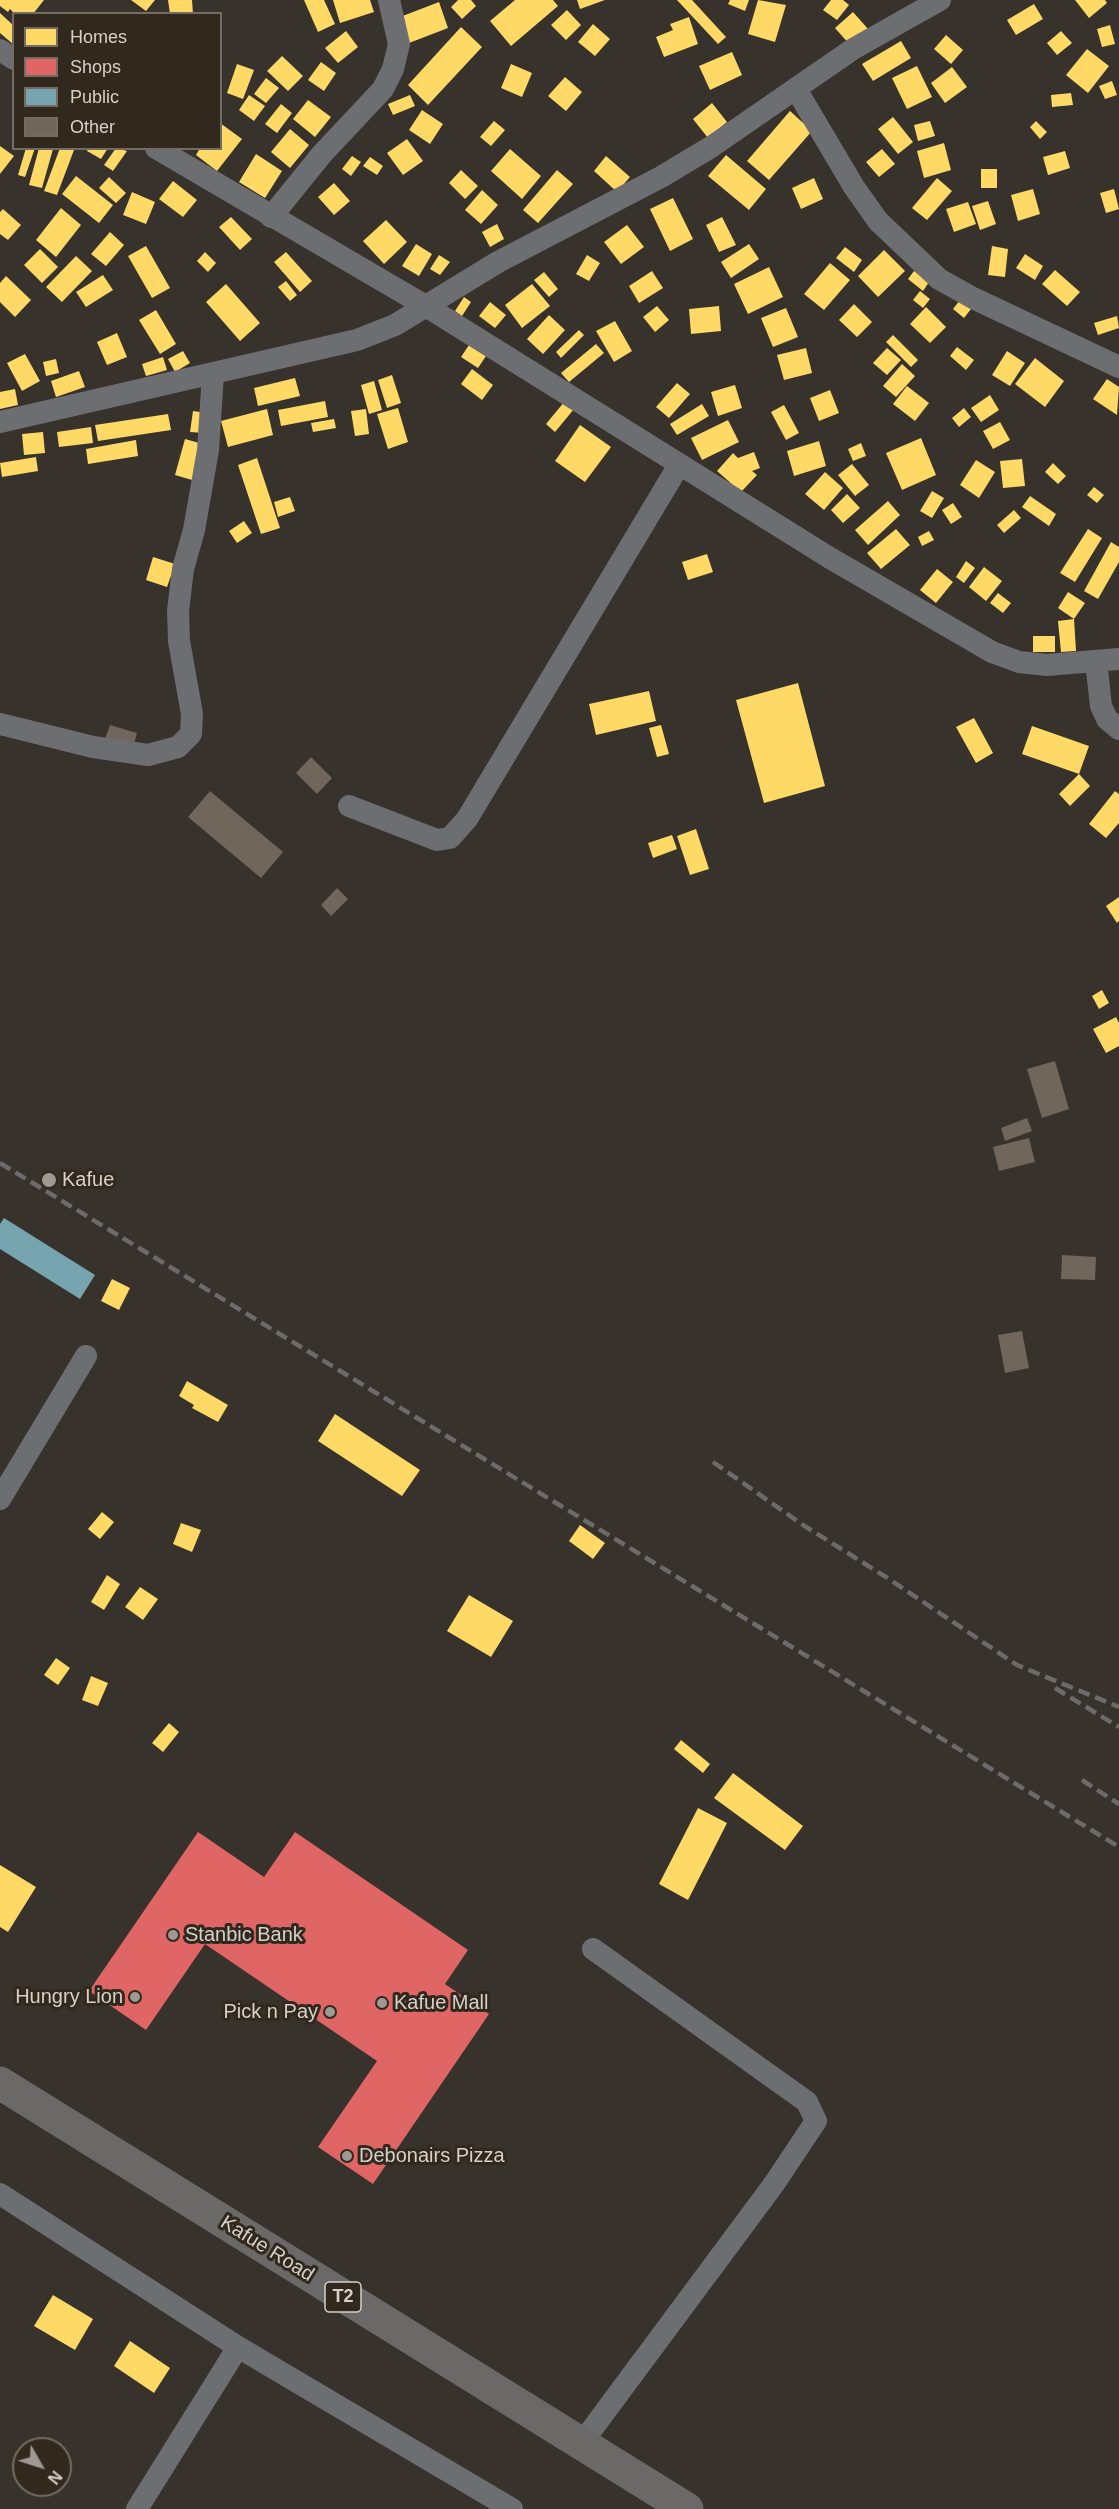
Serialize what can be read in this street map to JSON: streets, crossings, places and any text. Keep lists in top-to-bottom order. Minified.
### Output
{"streets":{"highway":["Kafue Road","T2"]},"places":["Kafue","Stanbic Bank","Hungry Lion","Kafue Mall","Pick n Pay","Debonairs Pizza"],"legend":["Homes","Shops","Public","Other"],"north":"bottom right"}
